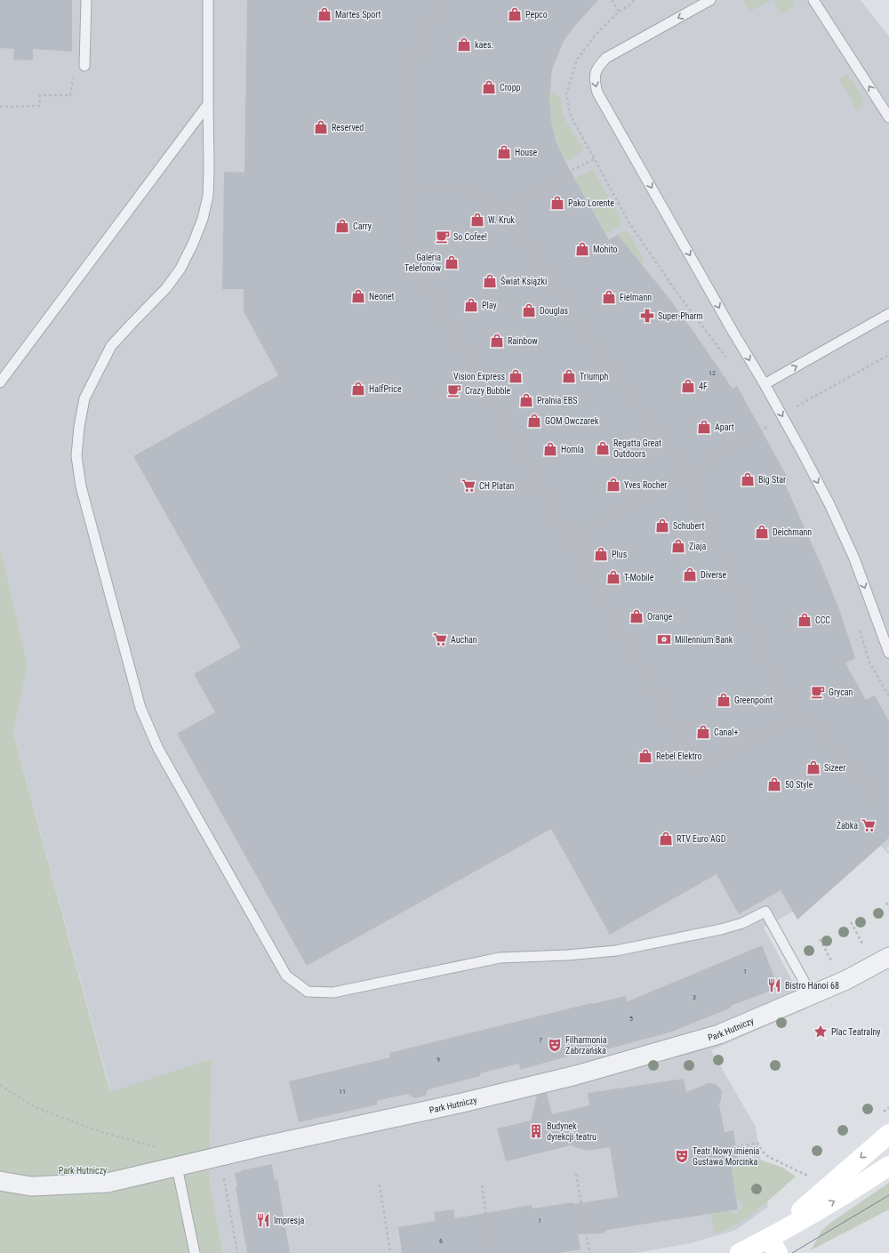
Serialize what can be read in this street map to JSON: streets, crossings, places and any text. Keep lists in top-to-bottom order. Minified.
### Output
{"streets":{"street":["Park Hutniczy"]},"parks":["Park Hutniczy"],"places":{"shop":["Martes Sport","Pepco","kaes.","Cropp","Reserved","House","Pako Lorente","W. Kruk","Carry","Mohito","Galeria Telefonów","Świat Książki","Neonet","Fielmann","Play","Douglas","Rainbow","Vision Express","Triumph","4F","HalfPrice","Pralnia EBS","GOM Owczarek","Apart","Regatta Great Outdoors","Homla","Big Star","Yves Rocher","Schubert","Deichmann","Ziaja","Plus","Diverse","T-Mobile","Orange","CCC","Greenpoint","Canal+","Rebel Elektro","Sizeer","50 Style","RTV Euro AGD"],"cafe":["So Cofee!","Crazy Bubble","Grycan"],"pharmacy":["Super-Pharm"],"supermarket":["CH Platan","Auchan","Żabka"],"bank":["Millennium Bank"],"restaurant":["Bistro Hanoi 68","Impresja"],"place":["Plac Teatralny"],"theatre":["Filharmonia Zabrzańska","Teatr Nowy imienia Gustawa Morcinka"],"building":["Budynek dyrekcji teatru"]},"house_numbers":["12","1","3","5","7","9","11","1","6"]}
